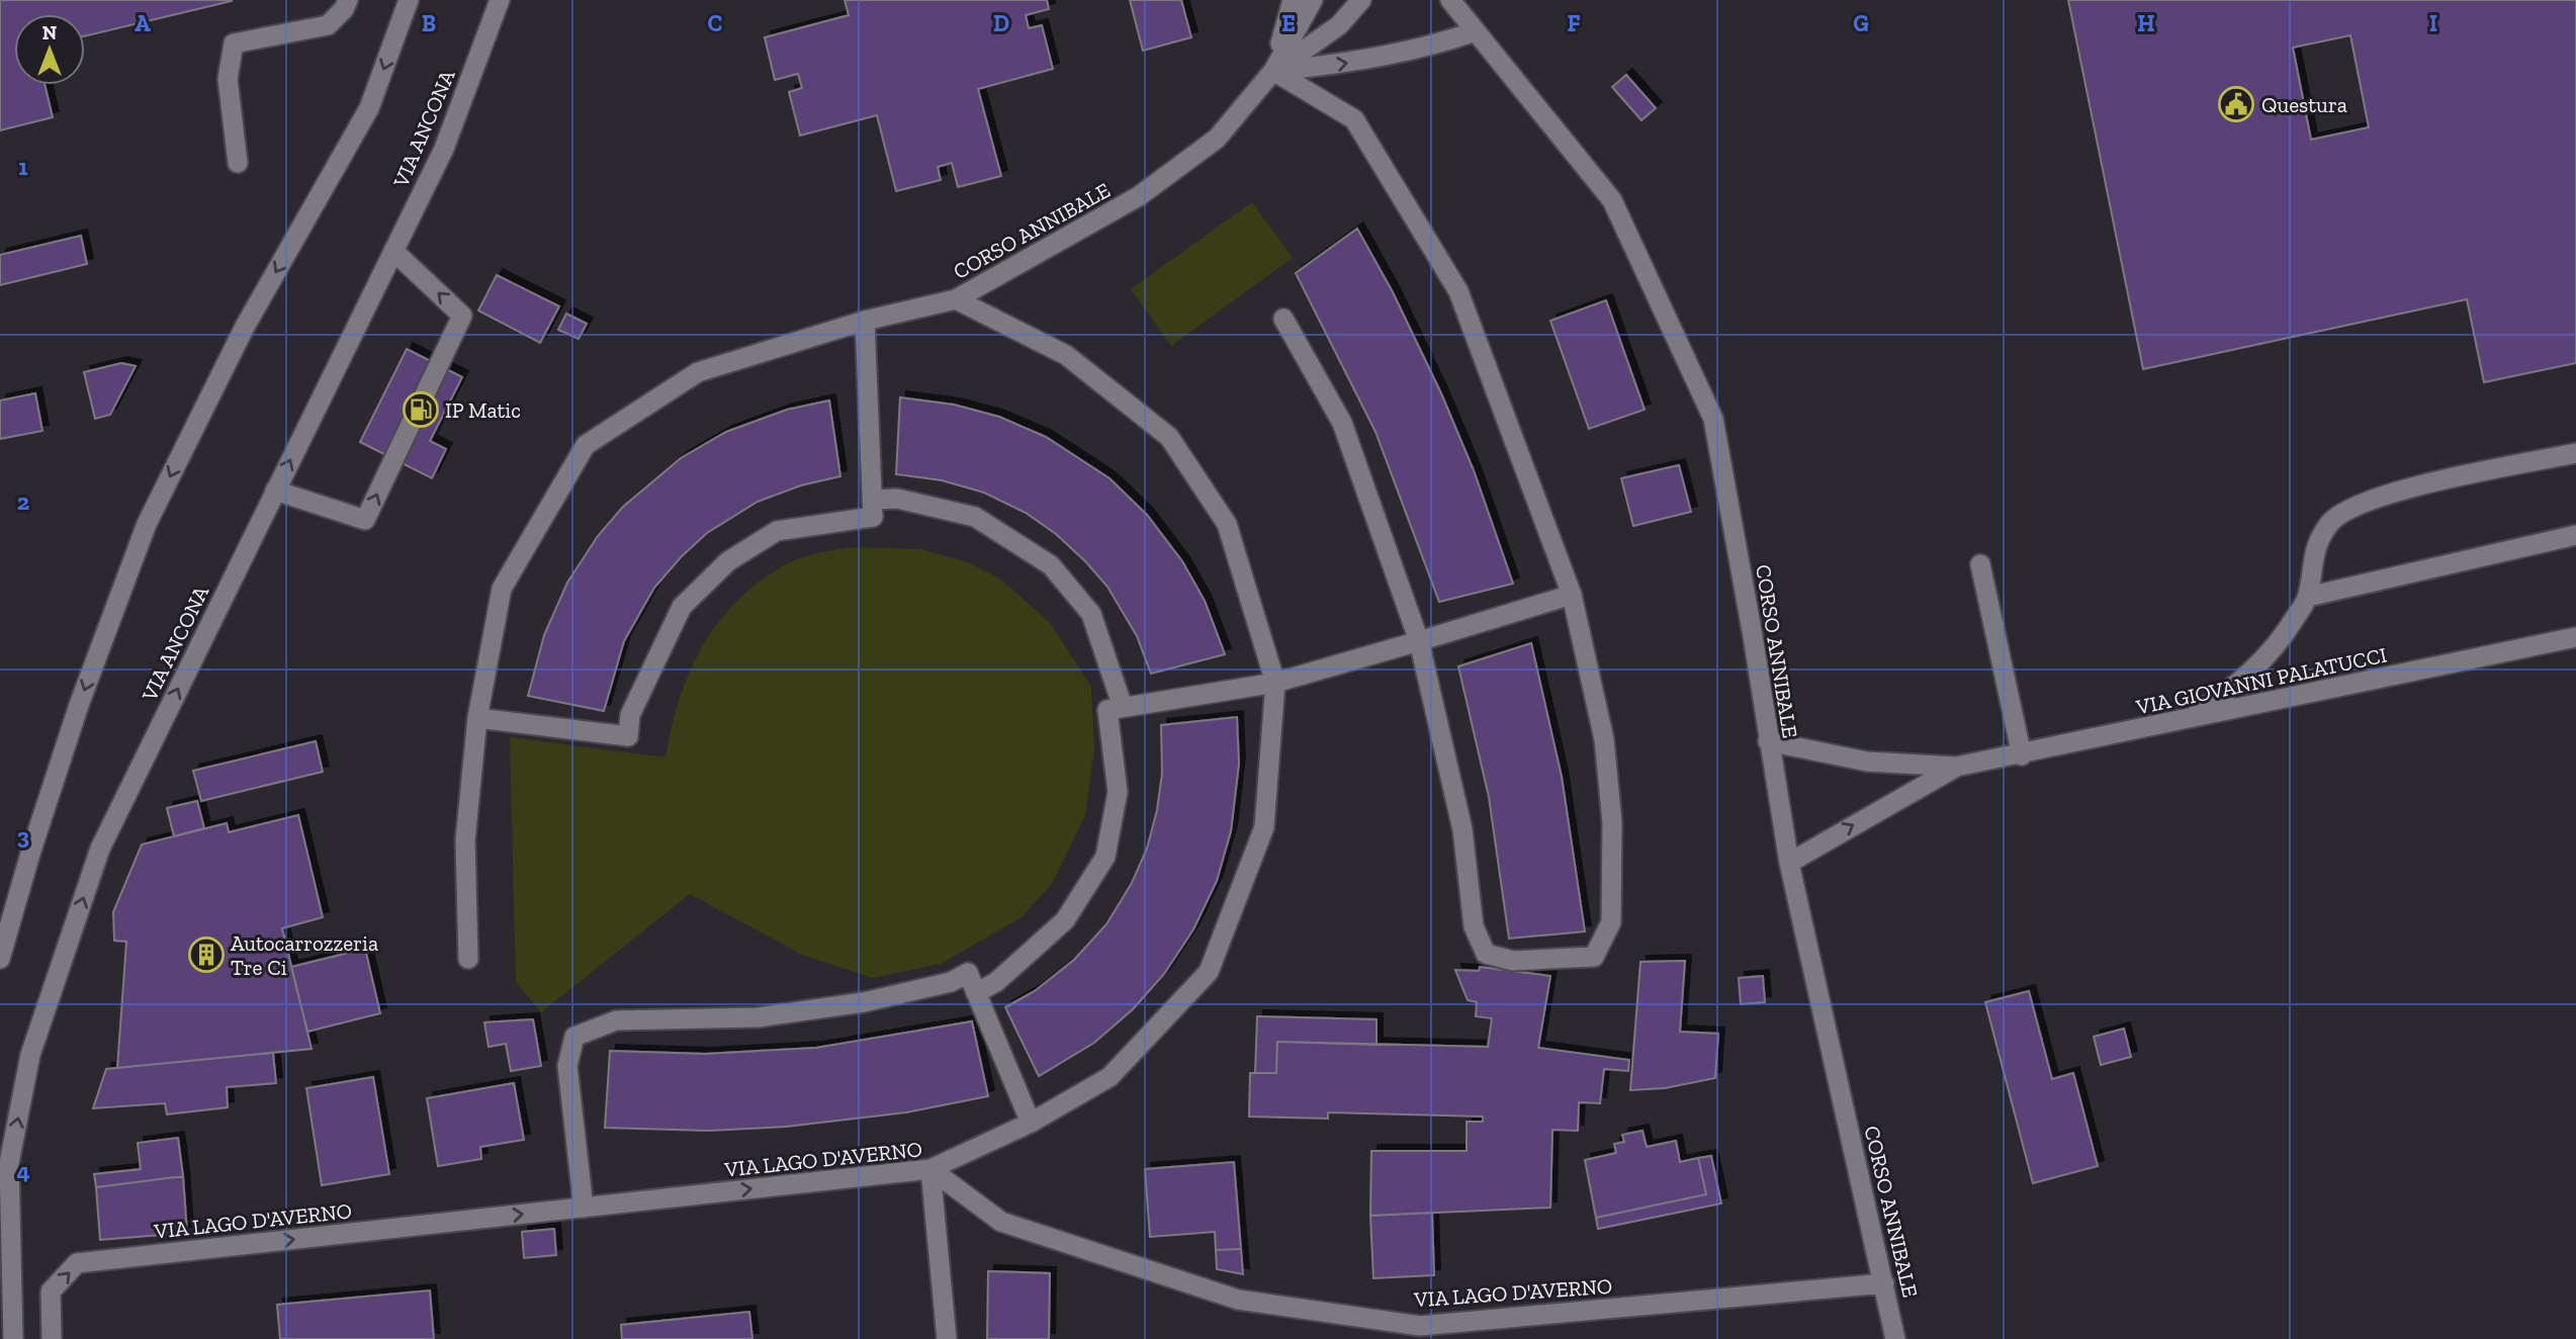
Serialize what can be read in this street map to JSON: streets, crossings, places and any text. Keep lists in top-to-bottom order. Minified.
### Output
{"streets":{"street":["VIA ANCONA","CORSO ANNIBALE","VIA GIOVANNI PALATUCCI","VIA LAGO D'AVERNO"]},"crossings":[["CORSO ANNIBALE","VIA GIOVANNI PALATUCCI"],["CORSO ANNIBALE","VIA LAGO D'AVERNO"]],"one_way":["VIA LAGO D'AVERNO"],"places":{"public building":["Questura"],"fuel station":["IP Matic"],"building":["Autocarrozzeria Tre Ci"]},"north":"top","grid":{"columns":["A","B","C","D","E","F","G","H","I"],"rows":["1","2","3","4"]}}
